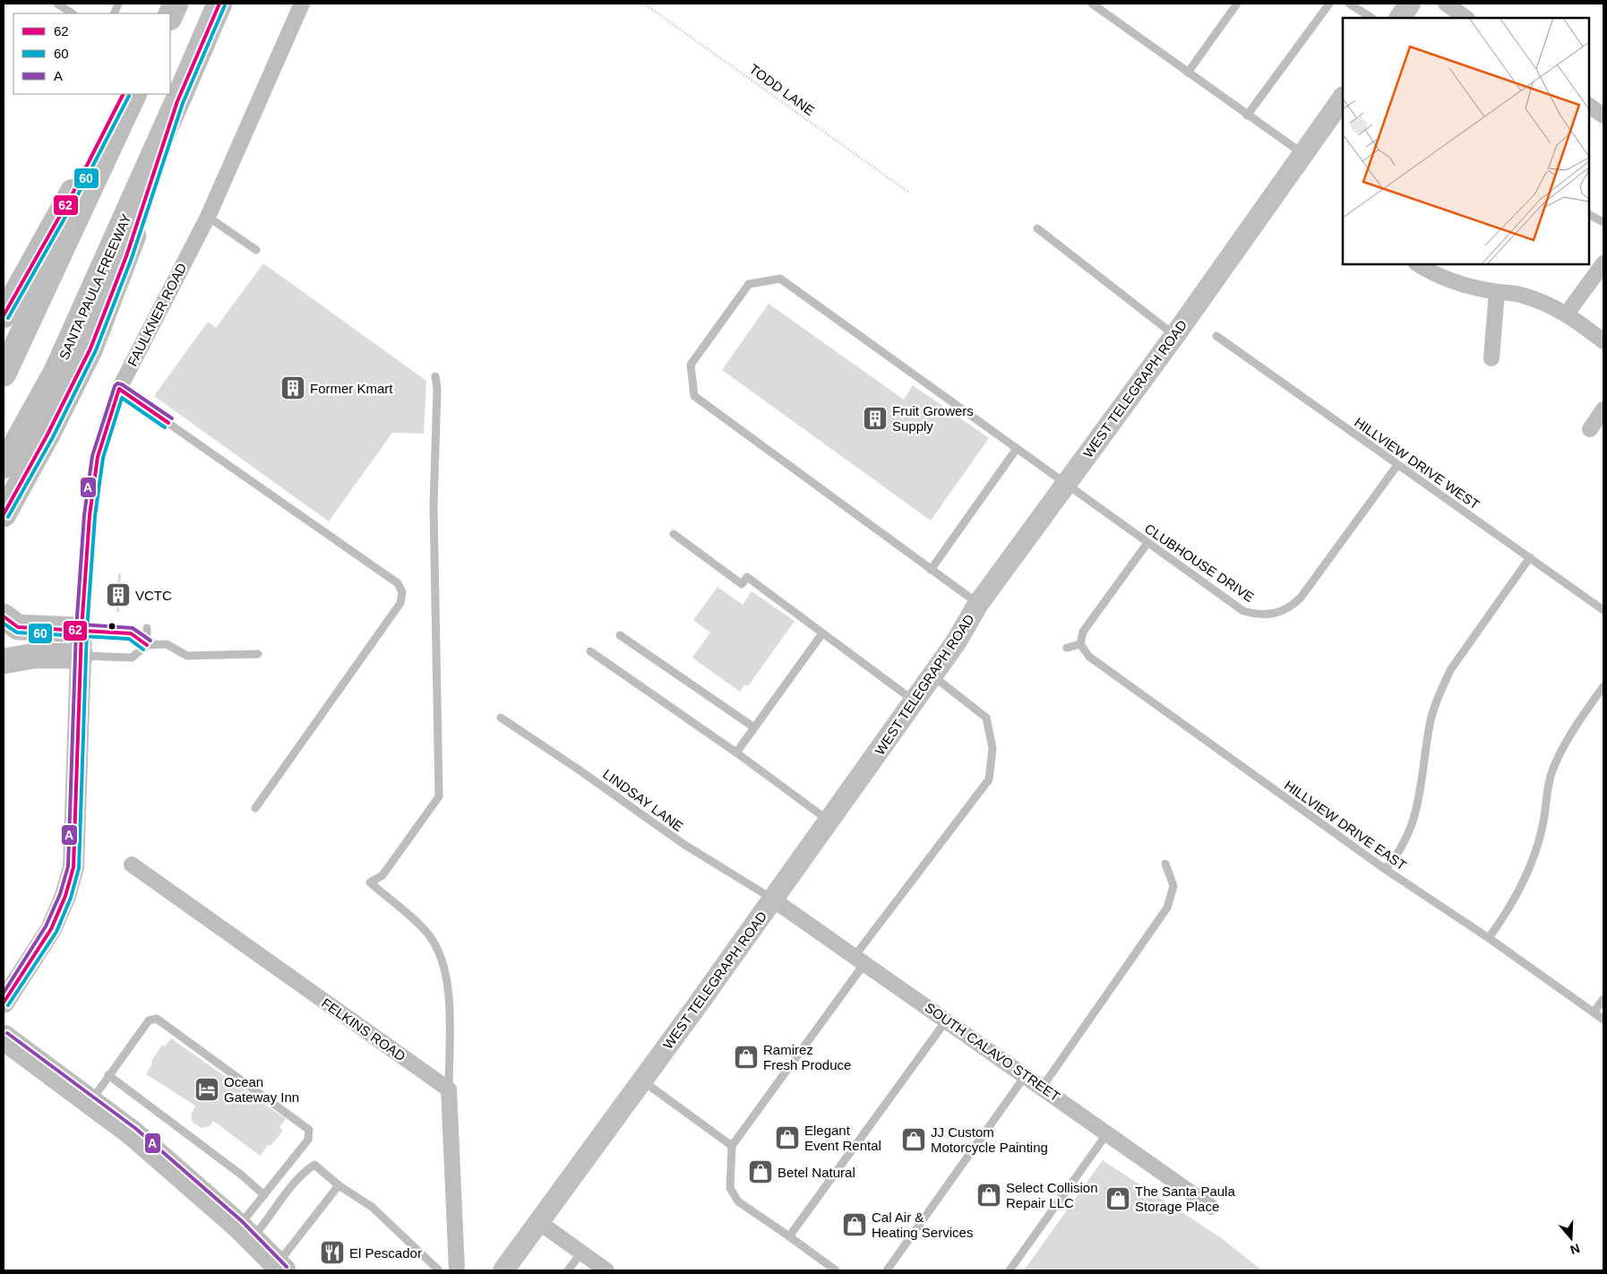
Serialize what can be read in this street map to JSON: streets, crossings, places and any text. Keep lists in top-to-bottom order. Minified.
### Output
{"streets":{"main road":["SANTA PAULA FREEWAY","FAULKNER ROAD","WEST TELEGRAPH ROAD"],"street":["FELKINS ROAD","SOUTH CALAVO STREET"],"lane":["HILLVIEW DRIVE WEST","CLUBHOUSE DRIVE","LINDSAY LANE","HILLVIEW DRIVE EAST"],"path":["TODD LANE"]},"crossings":[["WEST TELEGRAPH ROAD","CLUBHOUSE DRIVE"],["WEST TELEGRAPH ROAD","LINDSAY LANE"],["WEST TELEGRAPH ROAD","SOUTH CALAVO STREET"],["HILLVIEW DRIVE WEST","CLUBHOUSE DRIVE"],["LINDSAY LANE","SOUTH CALAVO STREET"]],"places":{"building":["Former Kmart","Fruit Growers Supply","VCTC"],"shop":["Ramirez Fresh Produce","Elegant Event Rental","JJ Custom Motorcycle Painting","Betel Natural","Select Collision Repair LLC","The Santa Paula Storage Place","Cal Air & Heating Services"],"hotel":["Ocean Gateway Inn"],"restaurant":["El Pescador"]},"lines":["transit line 62","transit line 60","transit line A"],"legend":["62","60","A"],"north":"bottom"}
